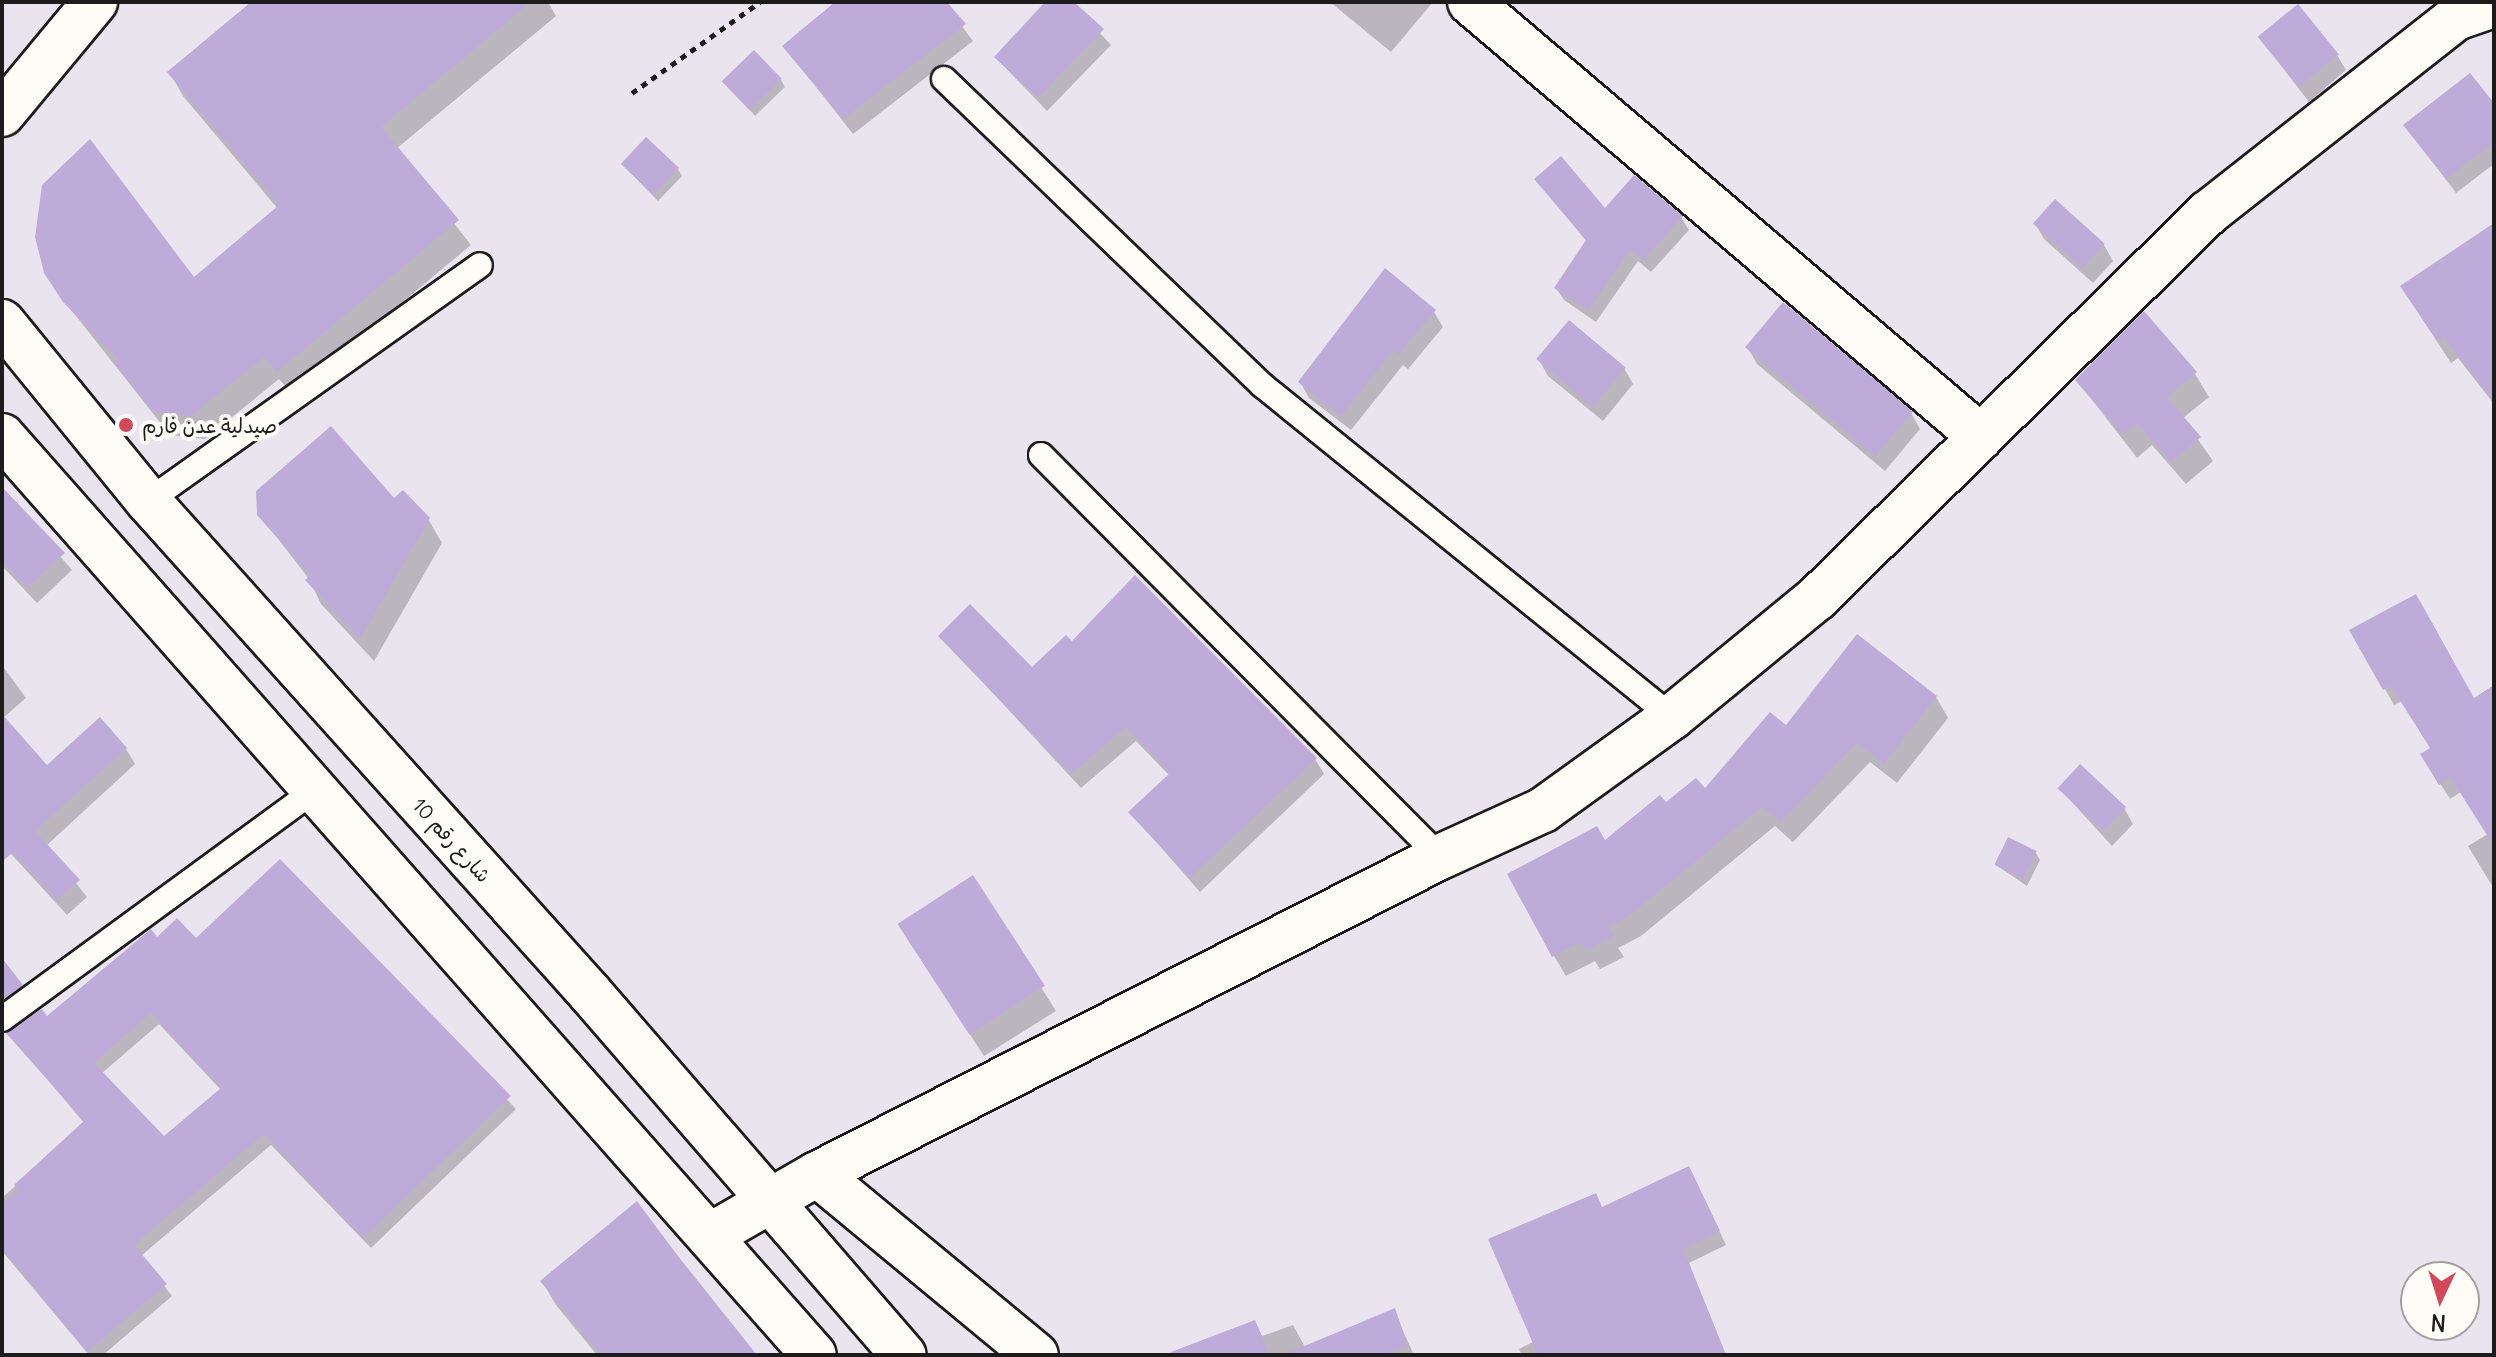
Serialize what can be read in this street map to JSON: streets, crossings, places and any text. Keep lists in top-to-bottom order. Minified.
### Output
{"streets":{"main road":["شارع رقم 10"]},"places":["صيدلية عدن فارم"],"north":"bottom"}
